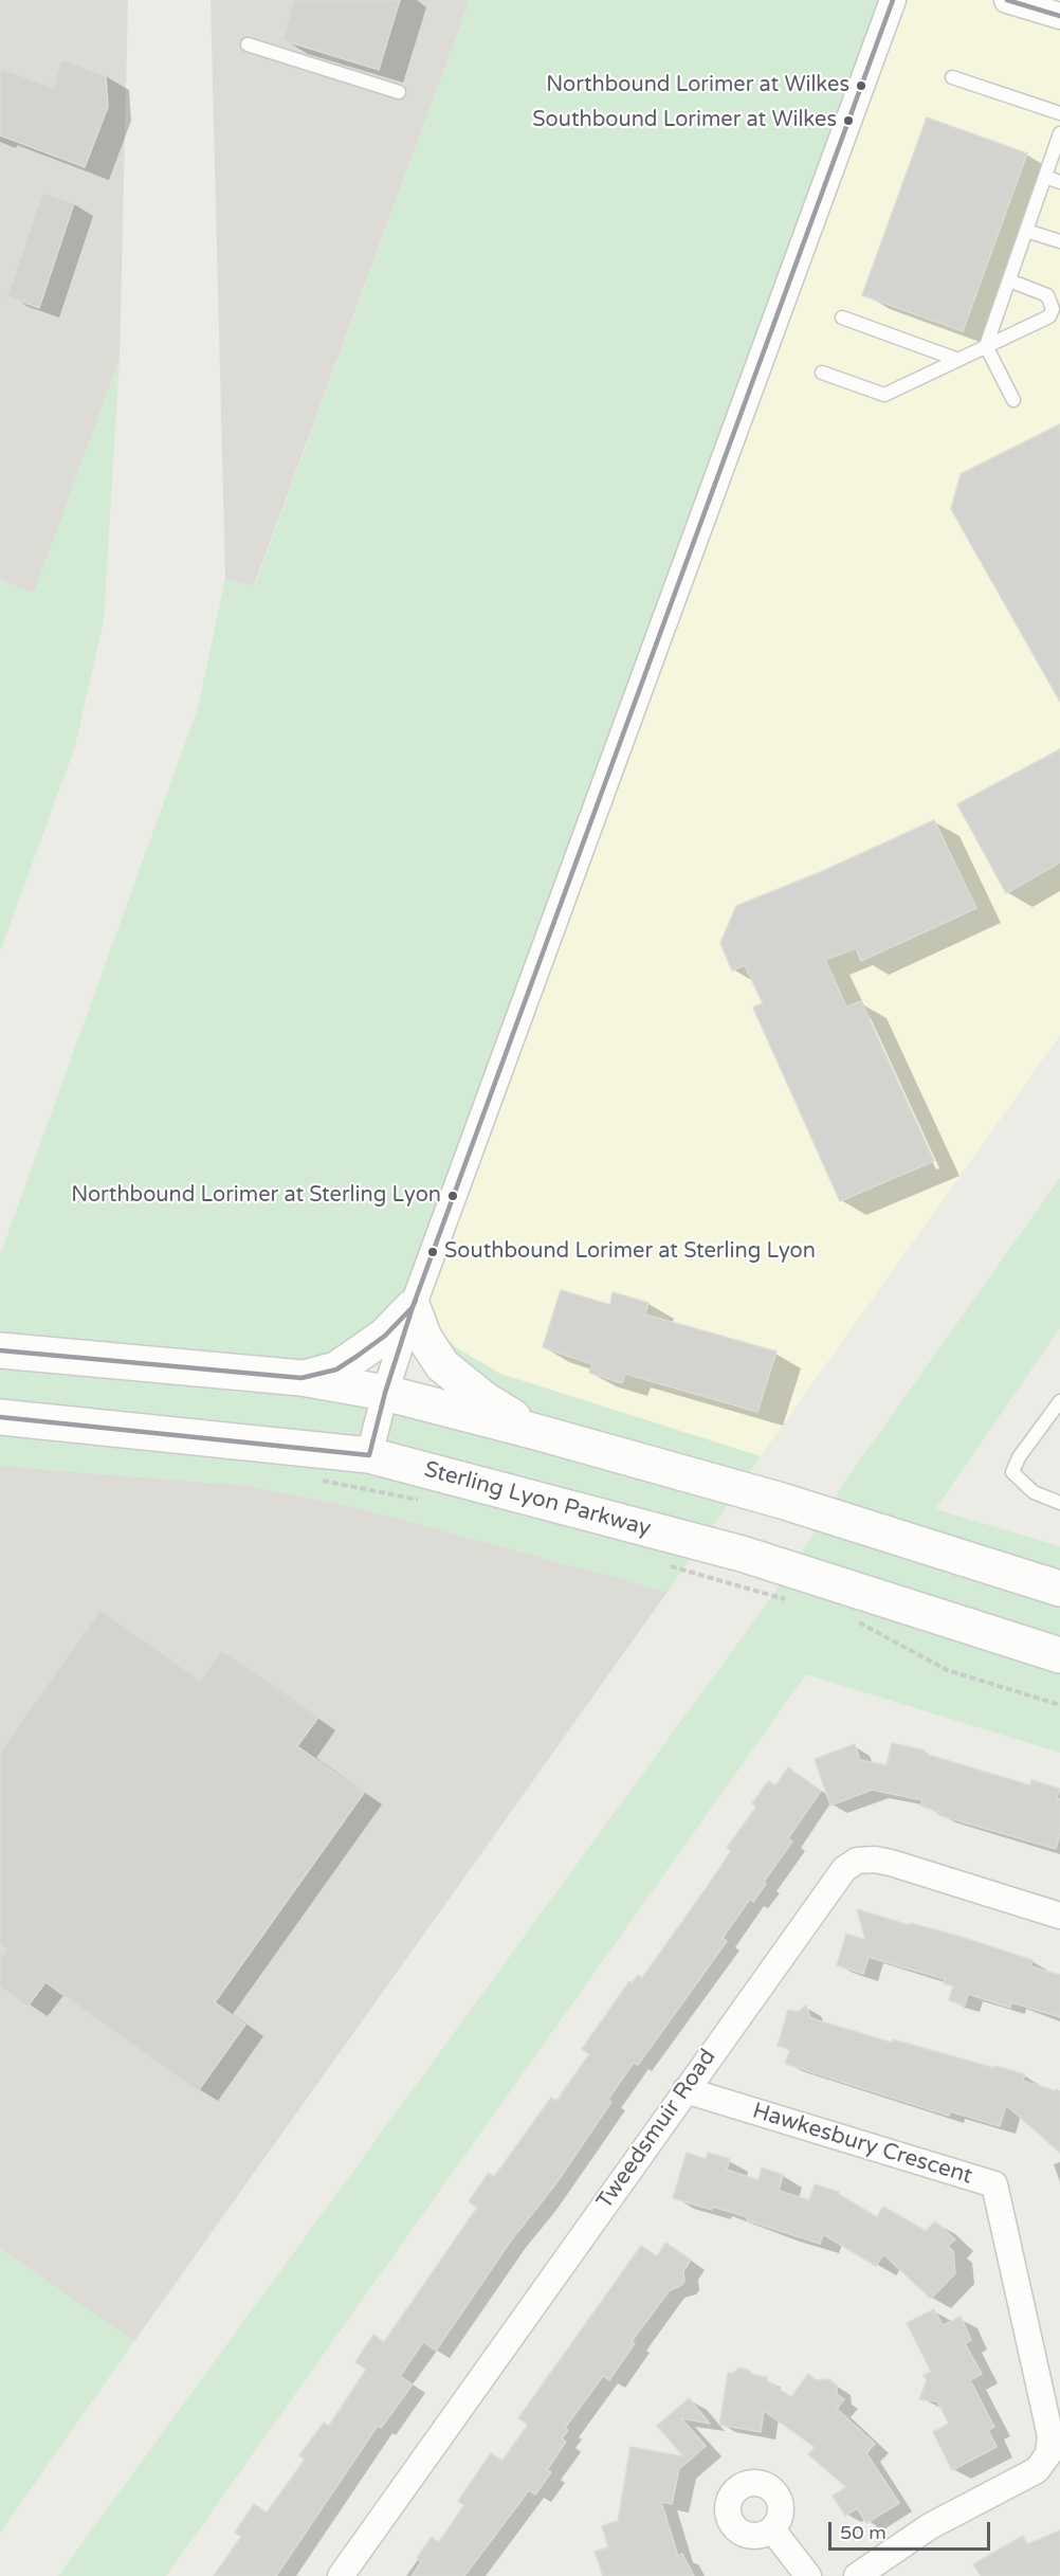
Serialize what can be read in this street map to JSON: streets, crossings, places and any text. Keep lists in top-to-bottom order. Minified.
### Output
{"streets":{"main road":["Sterling Lyon Parkway"],"street":["Tweedsmuir Road","Hawkesbury Crescent"]},"crossings":[["Tweedsmuir Road","Hawkesbury Crescent"]],"places":["Northbound Lorimer at Wilkes","Southbound Lorimer at Wilkes","Northbound Lorimer at Sterling Lyon","Southbound Lorimer at Sterling Lyon"],"scale_bar":"50 m"}
